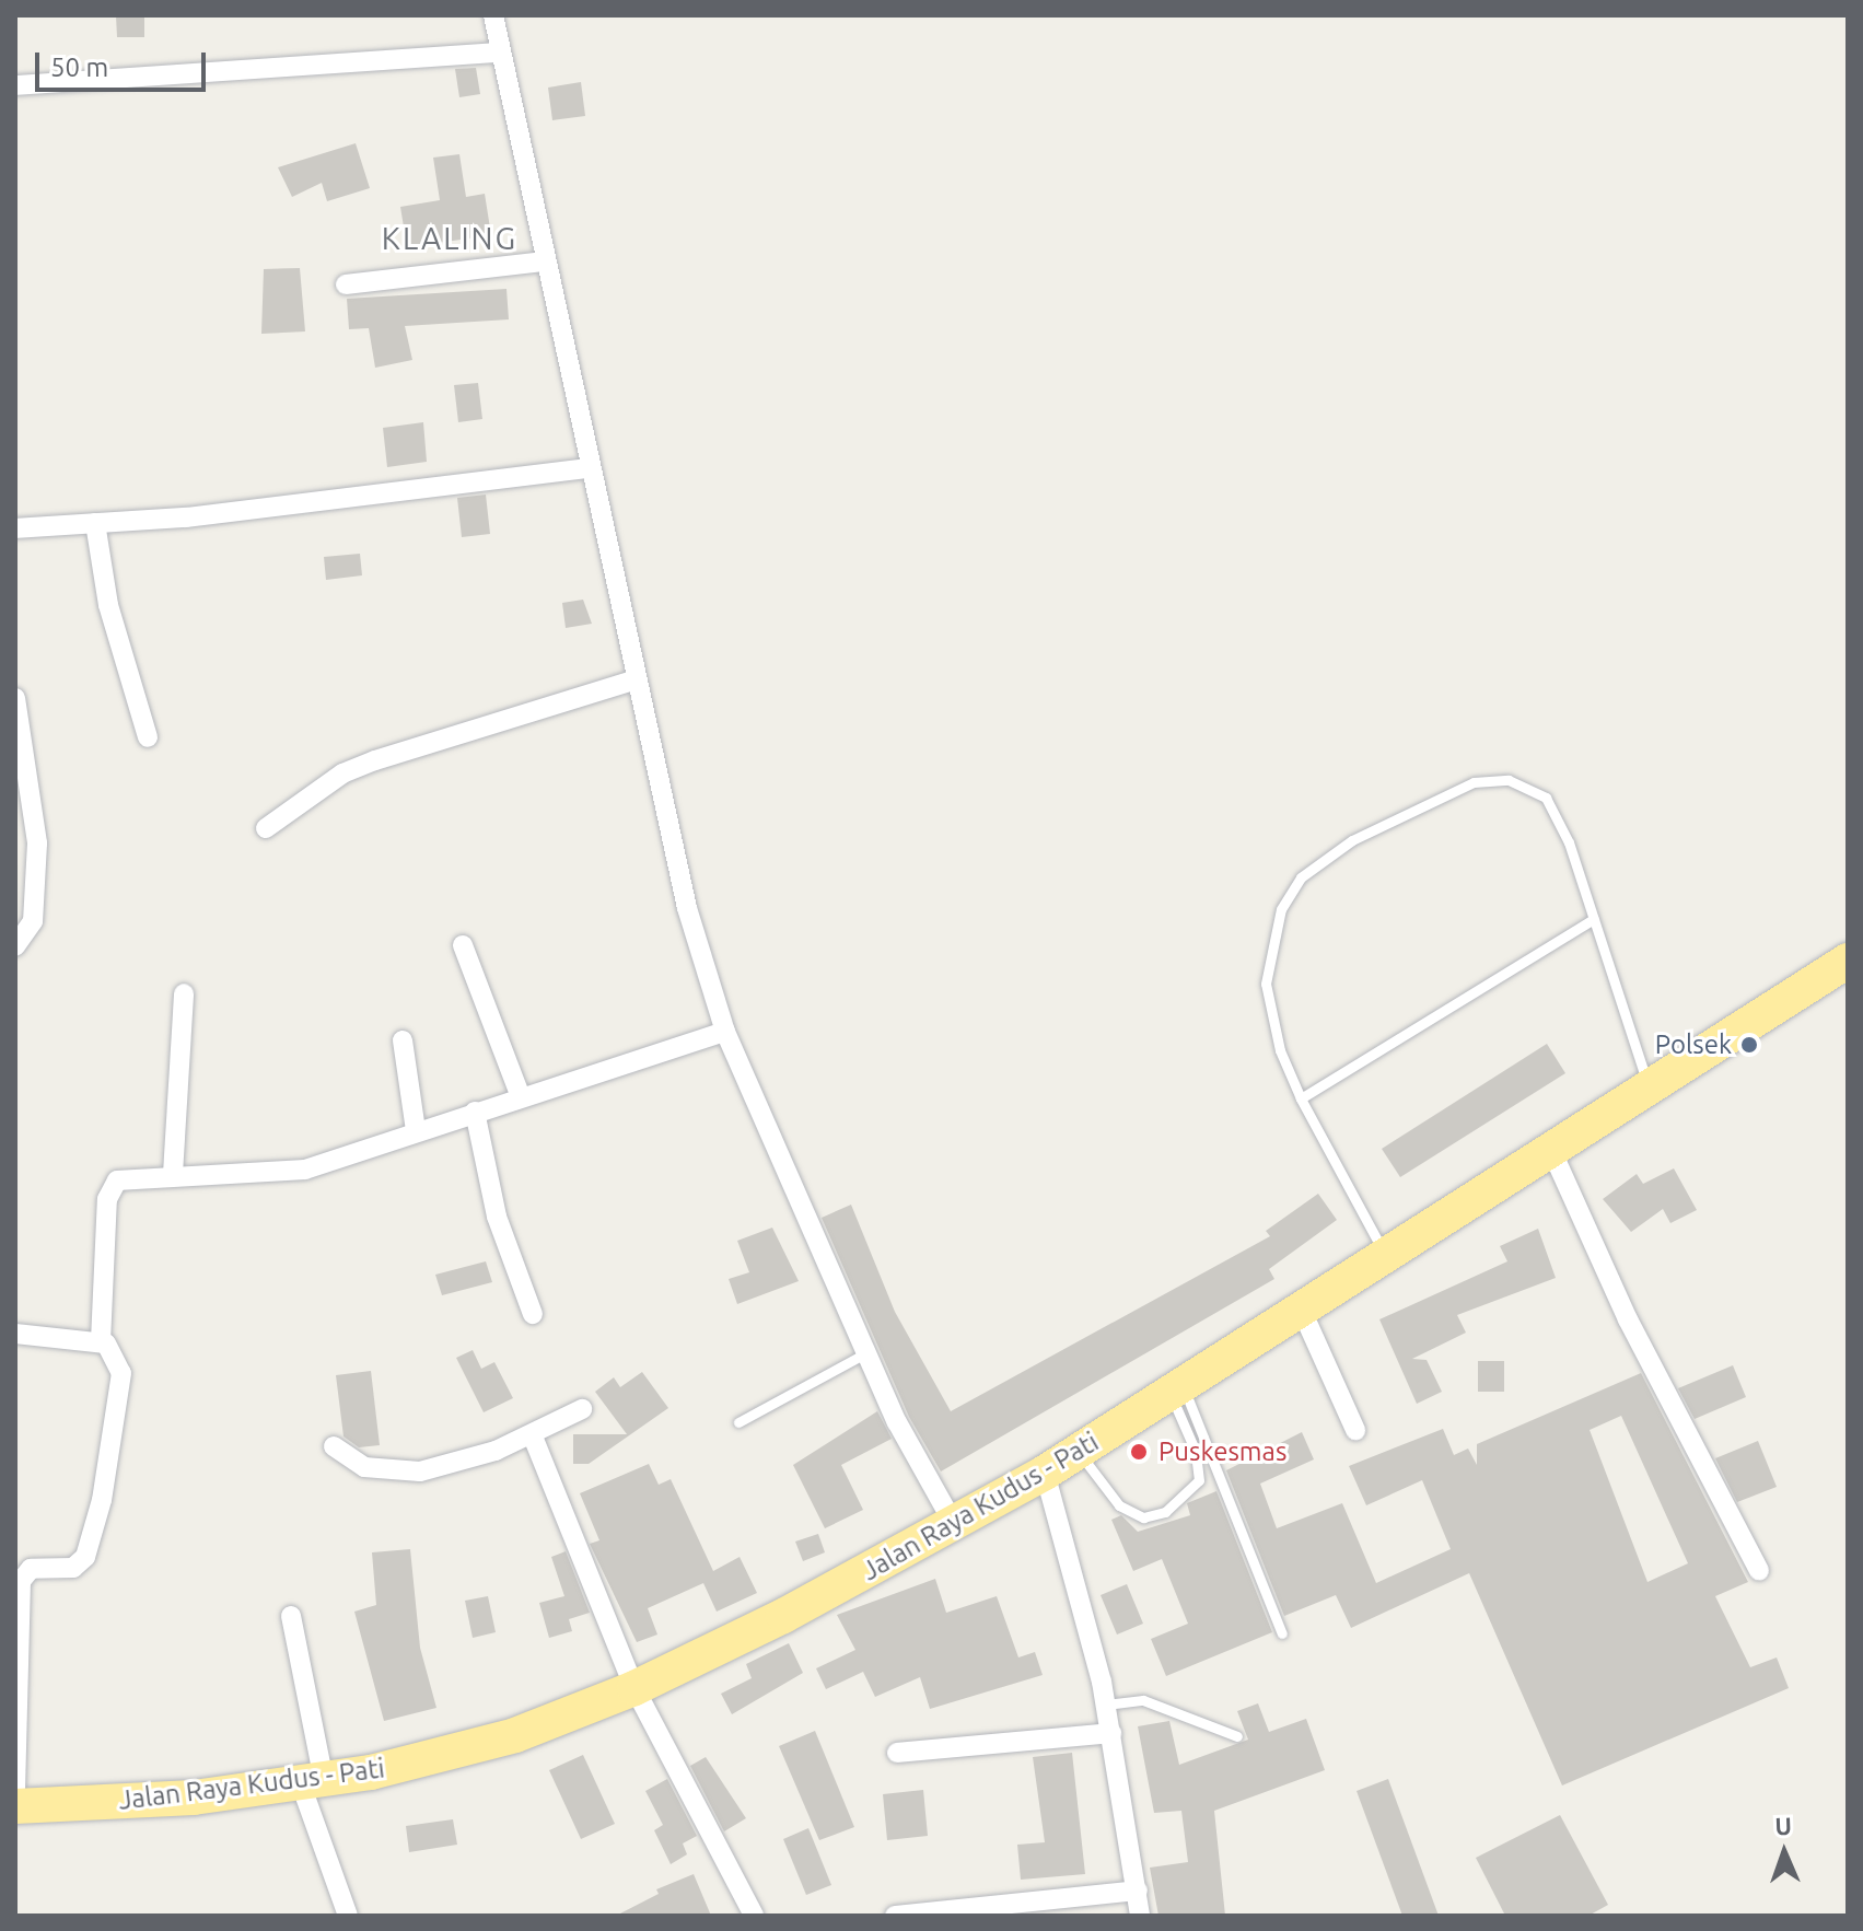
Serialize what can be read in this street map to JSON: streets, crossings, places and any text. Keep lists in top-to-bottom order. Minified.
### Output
{"streets":{"highway":["Jalan Raya Kudus - Pati"]},"districts":["KLALING"],"places":["Polsek","Puskesmas"],"scale_bar":"50 m","north":"top"}
